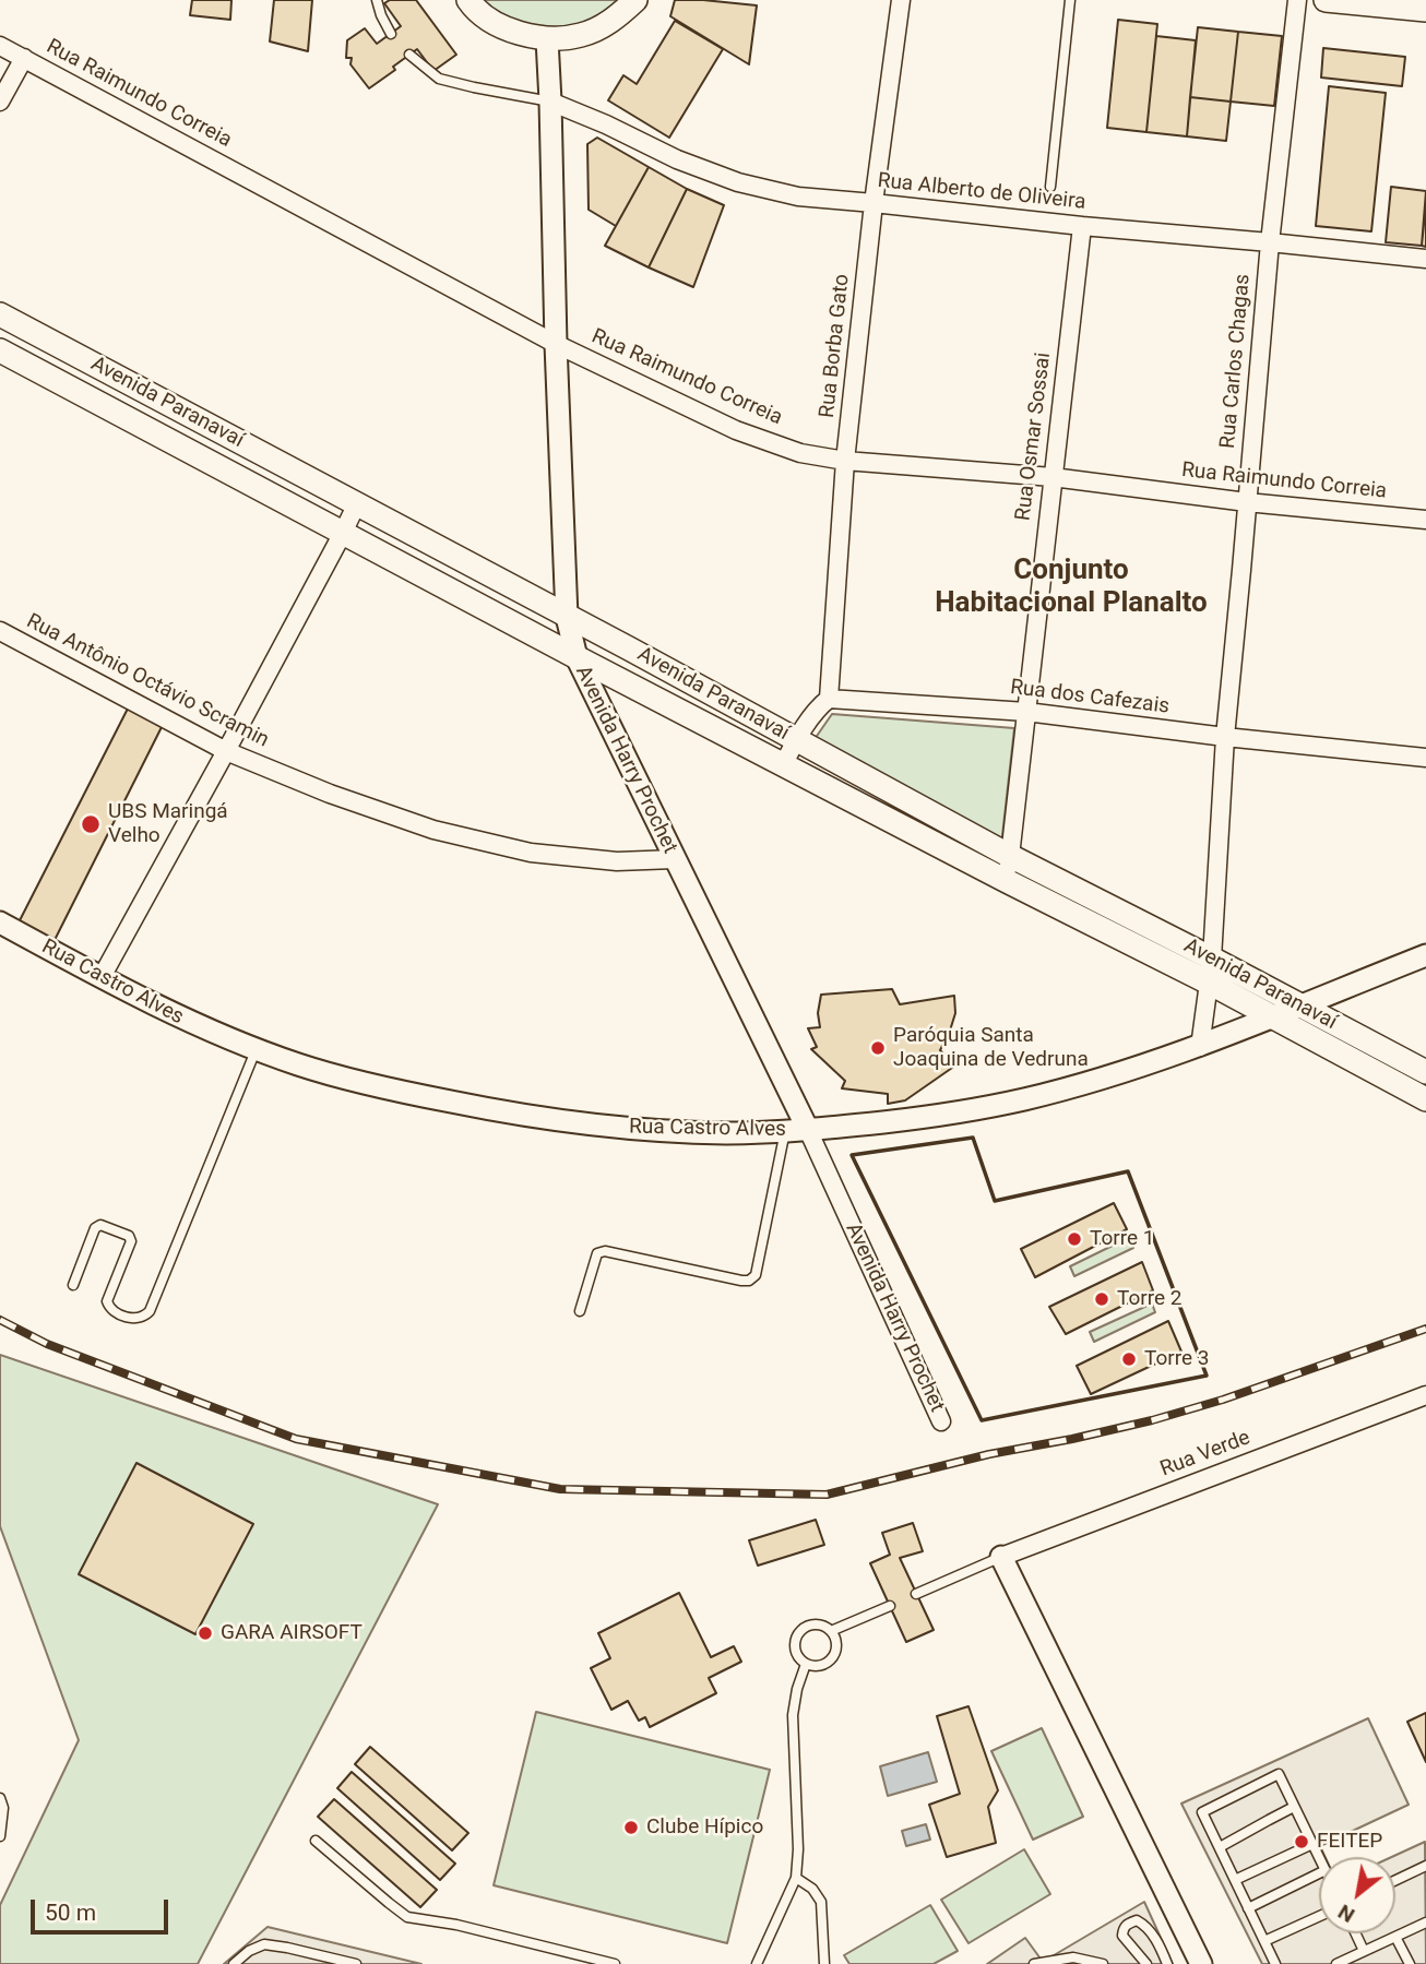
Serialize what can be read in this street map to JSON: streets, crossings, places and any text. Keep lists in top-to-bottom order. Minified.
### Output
{"streets":{"main road":["Avenida Paranavaí"],"street":["Rua Raimundo Correia","Rua Alberto de Oliveira","Rua Borba Gato","Rua Carlos Chagas","Rua Osmar Sossai","Rua Antônio Octávio Scramin","Rua dos Cafezais","Avenida Harry Prochet","Rua Castro Alves","Rua Verde"]},"crossings":[["Rua Raimundo Correia","Rua Borba Gato"],["Rua Raimundo Correia","Rua Carlos Chagas"],["Rua Raimundo Correia","Rua Osmar Sossai"],["Rua Raimundo Correia","Avenida Harry Prochet"],["Rua Alberto de Oliveira","Rua Borba Gato"],["Rua Alberto de Oliveira","Rua Carlos Chagas"],["Rua Alberto de Oliveira","Rua Osmar Sossai"],["Rua Alberto de Oliveira","Avenida Harry Prochet"],["Rua Borba Gato","Rua dos Cafezais"],["Rua Carlos Chagas","Avenida Paranavaí"],["Rua Carlos Chagas","Rua dos Cafezais"],["Rua Carlos Chagas","Rua Castro Alves"],["Avenida Paranavaí","Rua Osmar Sossai"],["Avenida Paranavaí","Avenida Harry Prochet"],["Avenida Paranavaí","Rua Castro Alves"],["Rua Osmar Sossai","Rua dos Cafezais"],["Rua Antônio Octávio Scramin","Avenida Harry Prochet"],["Avenida Harry Prochet","Rua Castro Alves"]],"districts":["Conjunto Habitacional Planalto"],"places":["UBS Maringá Velho","Paróquia Santa Joaquina de Vedruna","Torre 1","Torre 2","Torre 3","GARA AIRSOFT","Clube Hípico","FEITEP"],"scale_bar":"50 m","north":"bottom left"}
